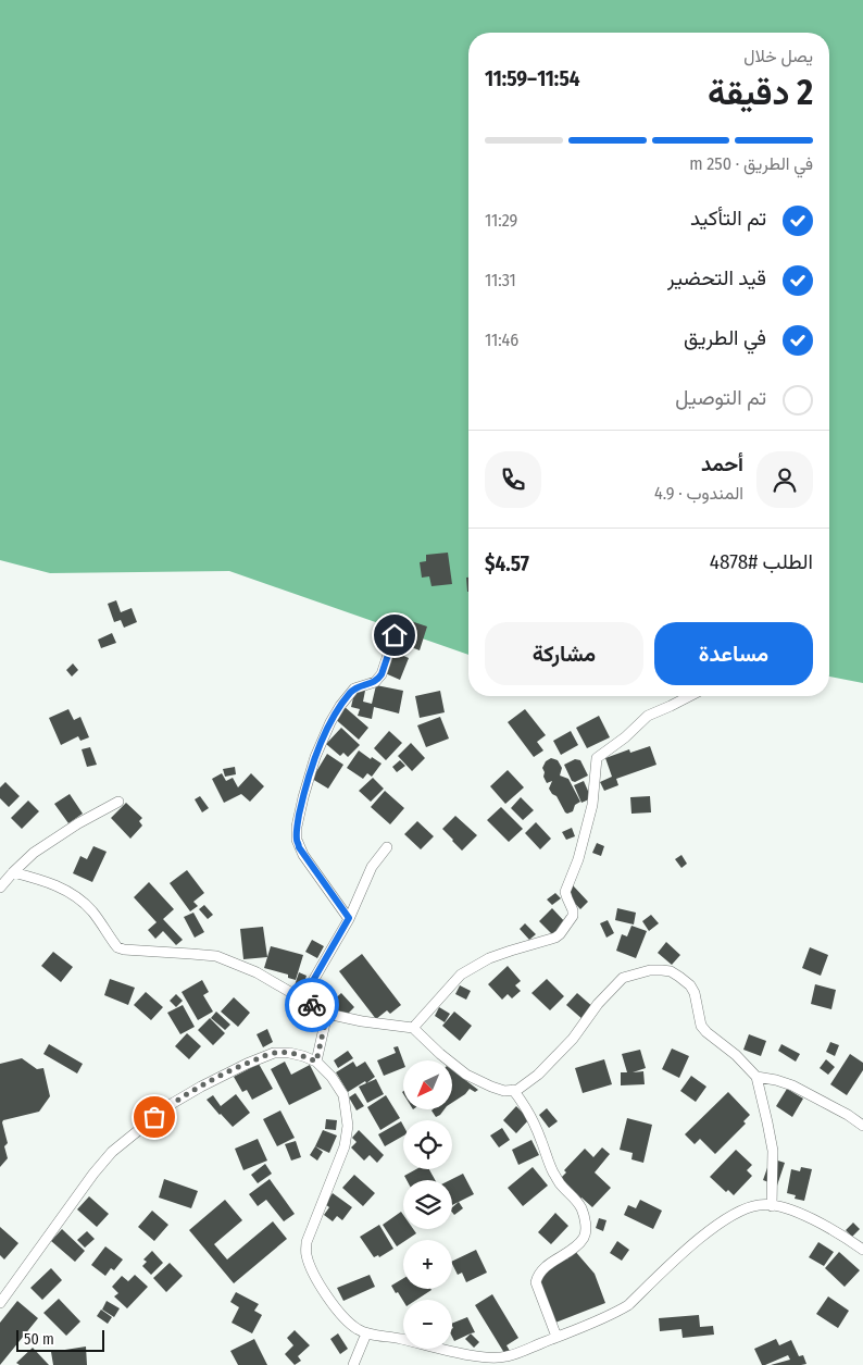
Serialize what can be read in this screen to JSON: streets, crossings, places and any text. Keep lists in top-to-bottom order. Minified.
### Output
{"scale_bar":"50 m","north":"bottom left","page":{"heading":["2 دقيقة","يصل خلال","11:54–11:59"],"panel":["أحمد","المندوب · 4.9","الطلب #4878","$4.57"],"bar":"في الطريق · 250 m","list":[["تم التأكيد","11:29"],["قيد التحضير","11:31"],["في الطريق","11:46"],"تم التوصيل"],"buttons":["مساعدة","مشاركة"],"map_buttons":["+","−"],"scale":"50 m"}}
